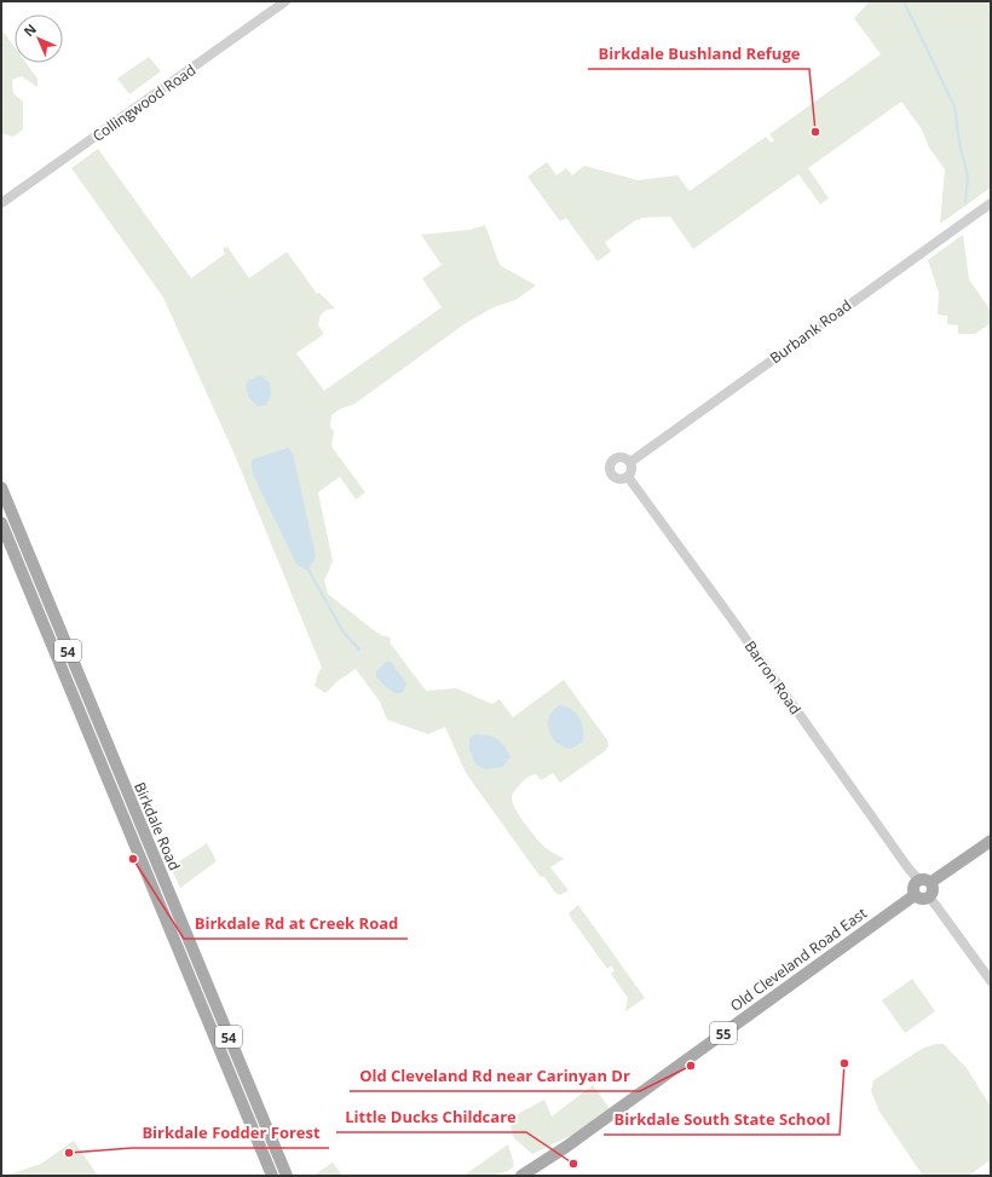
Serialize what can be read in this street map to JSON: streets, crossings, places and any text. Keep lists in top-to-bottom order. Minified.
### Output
{"streets":{"main road":["54","Birkdale Road","Old Cleveland Road East","55"],"street":["Collingwood Road","Burbank Road","Barron Road"]},"crossings":[["Burbank Road","Barron Road"],["Barron Road","Old Cleveland Road East"]],"places":["Birkdale Bushland Refuge","Birkdale Rd at Creek Road","Birkdale South State School","Old Cleveland Rd near Carinyan Dr","Birkdale Fodder Forest","Little Ducks Childcare"],"north":"top left"}
